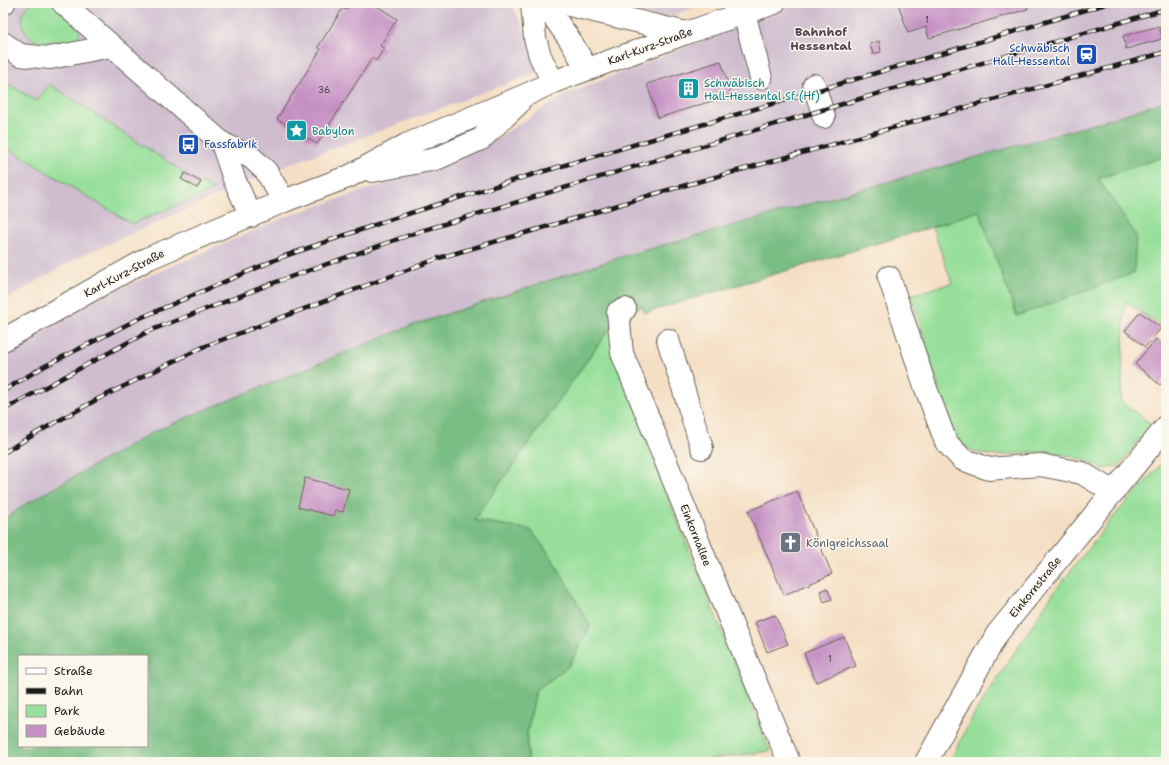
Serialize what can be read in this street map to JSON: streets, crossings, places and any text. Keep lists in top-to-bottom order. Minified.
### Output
{"streets":{"street":["Karl-Kurz-Straße","Einkornallee","Einkornstraße"]},"districts":["Bahnhof Hessental"],"places":{"station":["Schwäbisch Hall-Hessental"],"building":["Schwäbisch Hall-Hessental Sf (Hf)"],"place":["Babylon"],"bus stop":["Fassfabrik"],"church":["Königreichssaal"]},"house_numbers":["1","36","1"],"legend":["Straße","Bahn","Park","Gebäude"]}
